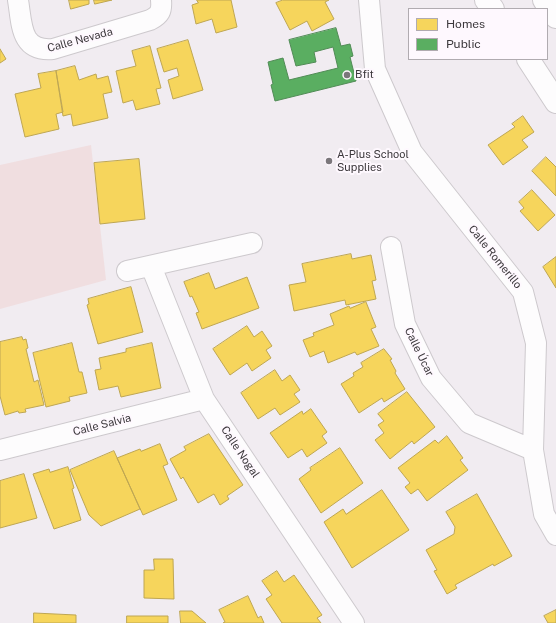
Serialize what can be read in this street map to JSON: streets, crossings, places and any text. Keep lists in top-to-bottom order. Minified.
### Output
{"streets":{"street":["Calle Nevada","Calle Romerillo","Calle Úcar","Calle Salvia","Calle Nogal"]},"crossings":[["Calle Romerillo","Calle Úcar"],["Calle Salvia","Calle Nogal"]],"places":["Bfit","A-Plus School Supplies"],"legend":["Homes","Public"]}
